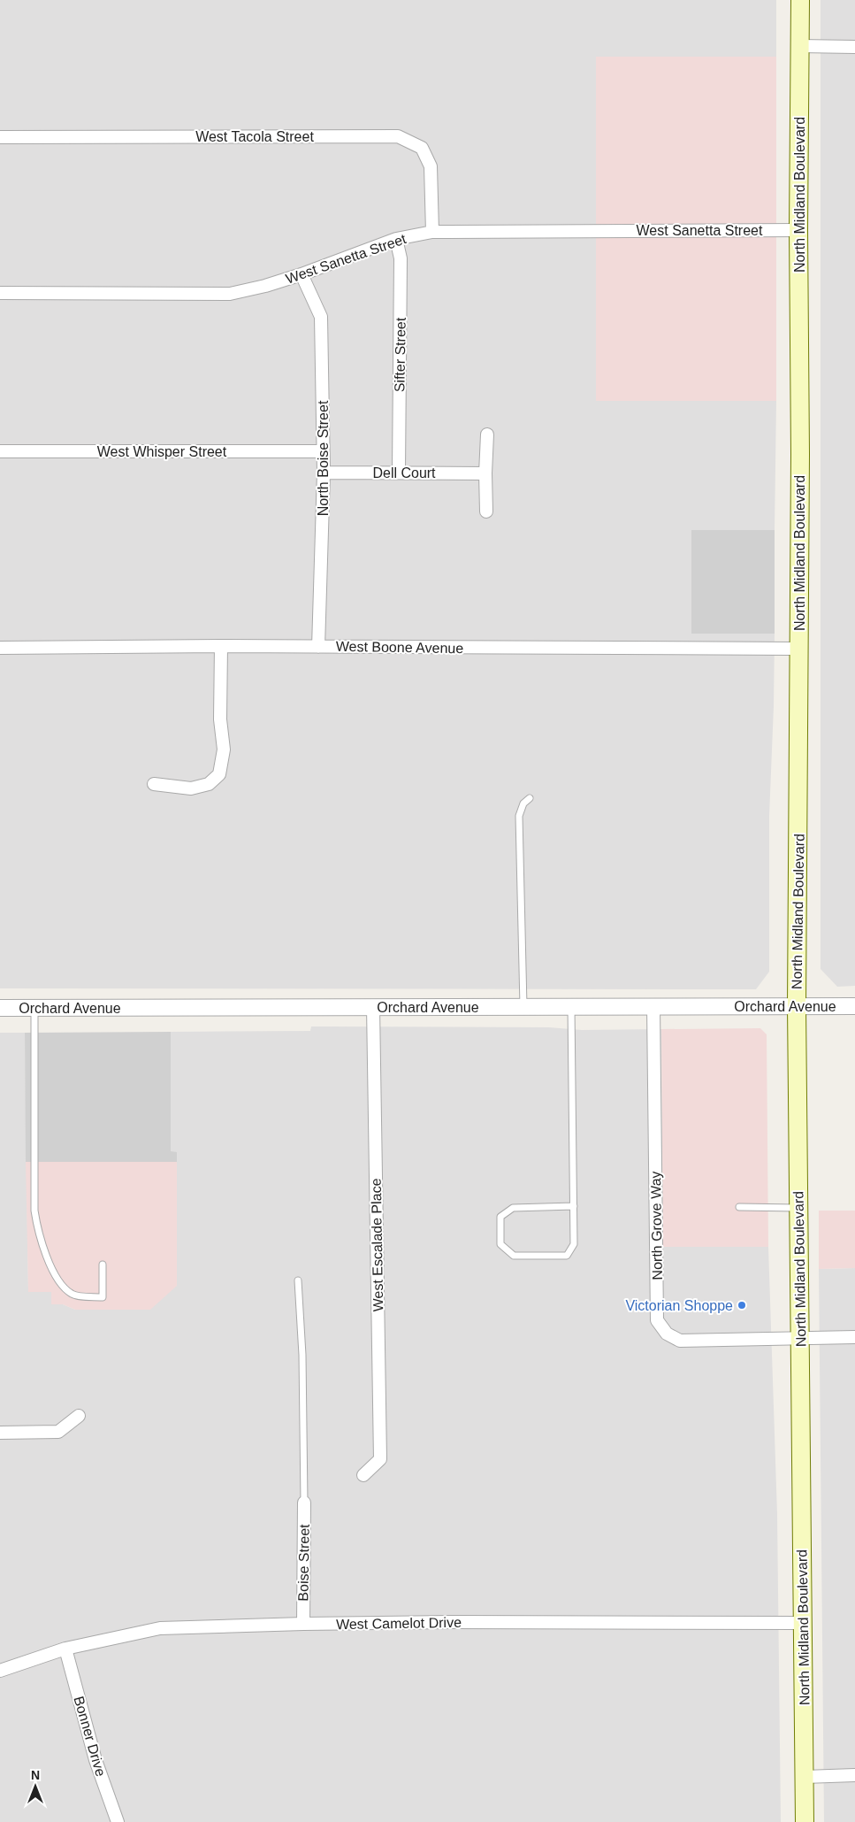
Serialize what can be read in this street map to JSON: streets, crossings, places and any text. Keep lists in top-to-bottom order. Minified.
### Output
{"streets":{"main road":["North Midland Boulevard"],"street":["West Tacola Street","West Sanetta Street","Sifter Street","West Whisper Street","North Boise Street","Dell Court","West Boone Avenue","Orchard Avenue","North Grove Way","West Escalade Place","Boise Street","West Camelot Drive","Bonner Drive"]},"crossings":[["West Tacola Street","West Sanetta Street"],["North Midland Boulevard","West Sanetta Street"],["North Midland Boulevard","West Boone Avenue"],["North Midland Boulevard","Orchard Avenue"],["North Midland Boulevard","North Grove Way"],["North Midland Boulevard","West Camelot Drive"],["West Sanetta Street","Sifter Street"],["West Sanetta Street","North Boise Street"],["Sifter Street","Dell Court"],["West Whisper Street","North Boise Street"],["North Boise Street","Dell Court"],["North Boise Street","West Boone Avenue"],["Orchard Avenue","North Grove Way"],["Orchard Avenue","West Escalade Place"],["Boise Street","West Camelot Drive"],["West Camelot Drive","Bonner Drive"]],"places":["Victorian Shoppe"],"north":"top"}
